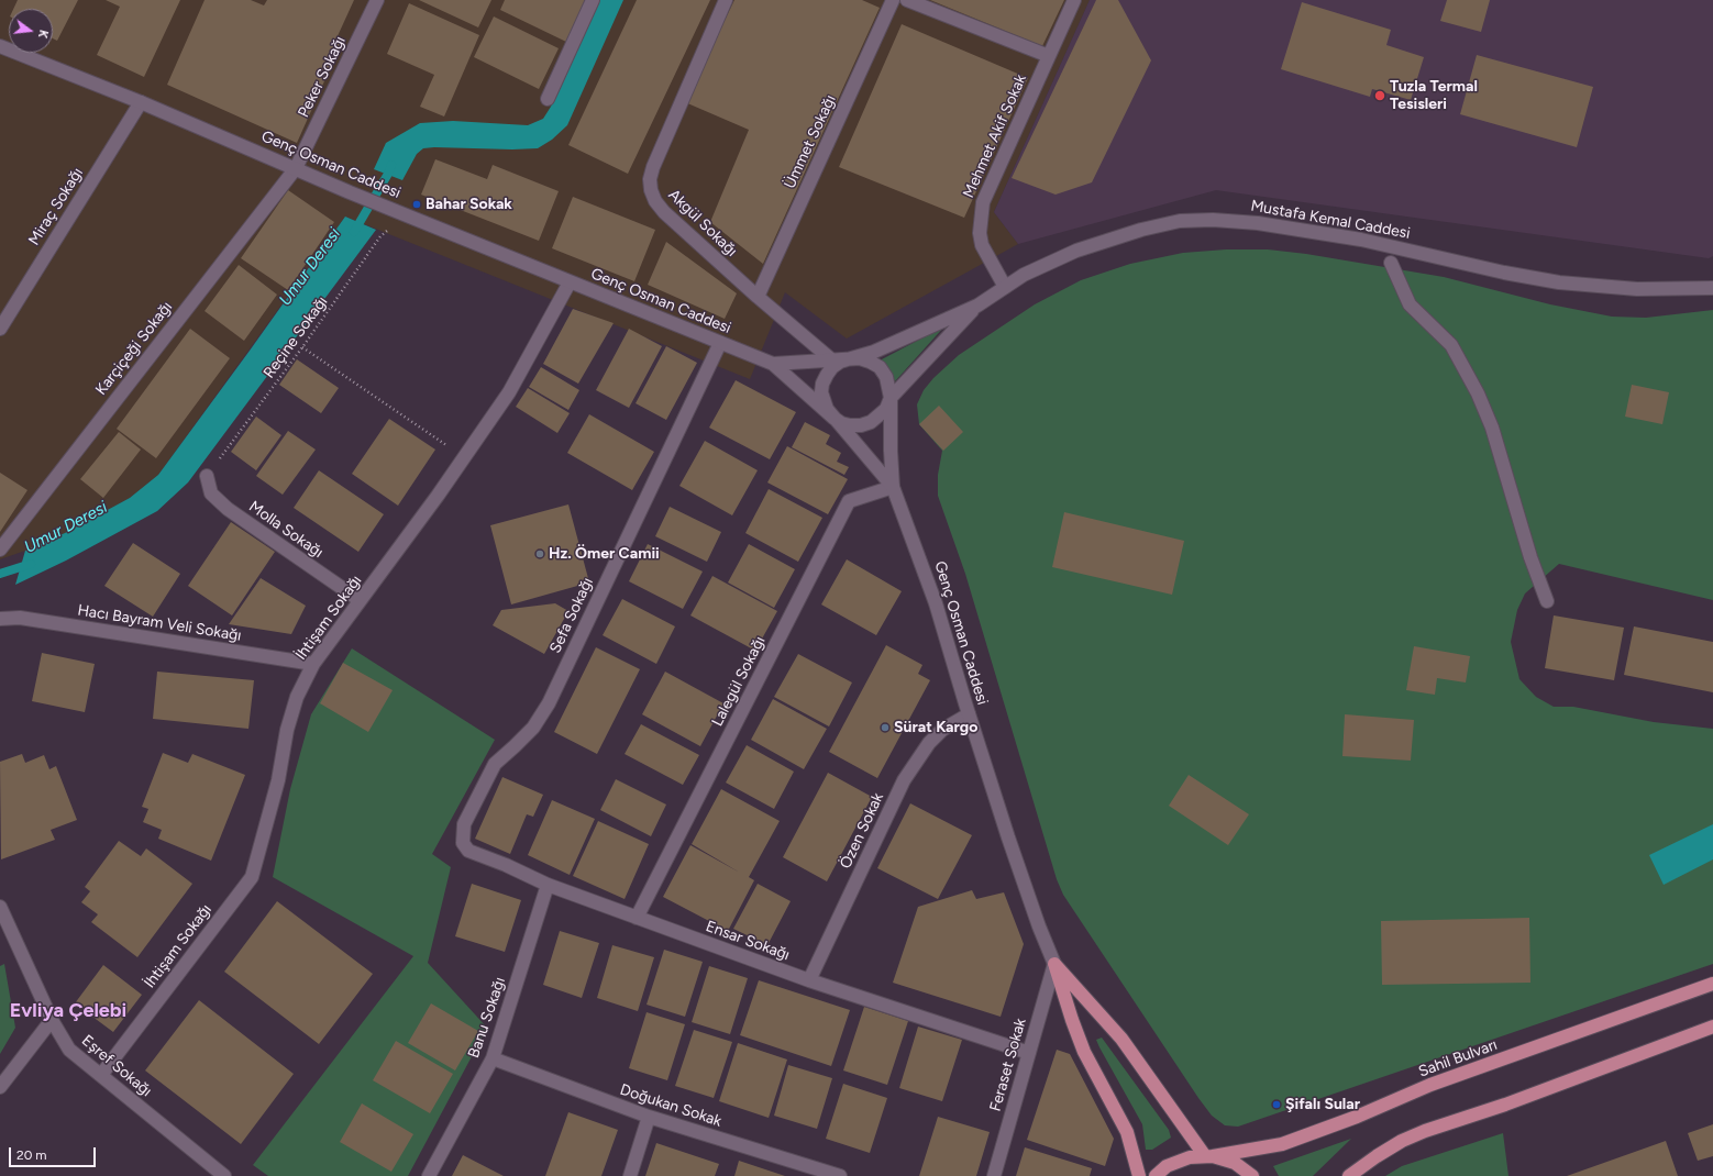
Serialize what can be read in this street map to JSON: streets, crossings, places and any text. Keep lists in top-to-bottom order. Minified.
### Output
{"streets":{"main road":["Sahil Bulvarı"],"street":["Peker Sokağı","Mehmet Akif Sokak","Ümmet Sokağı","Genç Osman Caddesi","Miraç Sokağı","Mustafa Kemal Caddesi","Akgül Sokağı","Karçiçeği Sokağı","Molla Sokağı","Sefa Sokağı","İhtişam Sokağı","Hacı Bayram Veli Sokağı","Lalegül Sokağı","Özen Sokak","Ensar Sokağı","Banu Sokağı","Feraset Sokak","Eşref Sokağı","Doğukan Sokak"],"path":["Reçine Sokağı"]},"crossings":[["Peker Sokağı","Genç Osman Caddesi"],["Peker Sokağı","Karçiçeği Sokağı"],["Mehmet Akif Sokak","Mustafa Kemal Caddesi"],["Ümmet Sokağı","Akgül Sokağı"],["Genç Osman Caddesi","Miraç Sokağı"],["Genç Osman Caddesi","Mustafa Kemal Caddesi"],["Genç Osman Caddesi","Akgül Sokağı"],["Genç Osman Caddesi","Reçine Sokağı"],["Genç Osman Caddesi","Karçiçeği Sokağı"],["Genç Osman Caddesi","Sefa Sokağı"],["Genç Osman Caddesi","İhtişam Sokağı"],["Genç Osman Caddesi","Lalegül Sokağı"],["Genç Osman Caddesi","Özen Sokak"],["Genç Osman Caddesi","Feraset Sokak"],["Reçine Sokağı","Molla Sokağı"],["Molla Sokağı","İhtişam Sokağı"],["Sefa Sokağı","Ensar Sokağı"],["İhtişam Sokağı","Hacı Bayram Veli Sokağı"],["İhtişam Sokağı","Eşref Sokağı"],["Lalegül Sokağı","Ensar Sokağı"],["Özen Sokak","Ensar Sokağı"],["Ensar Sokağı","Banu Sokağı"],["Ensar Sokağı","Feraset Sokak"],["Banu Sokağı","Doğukan Sokak"]],"districts":["Evliya Çelebi"],"water":["Umur Deresi"],"places":["Tuzla Termal Tesisleri","Bahar Sokak","Hz. Ömer Camii","Sürat Kargo","Şifalı Sular"],"scale_bar":"20 m","north":"right"}
